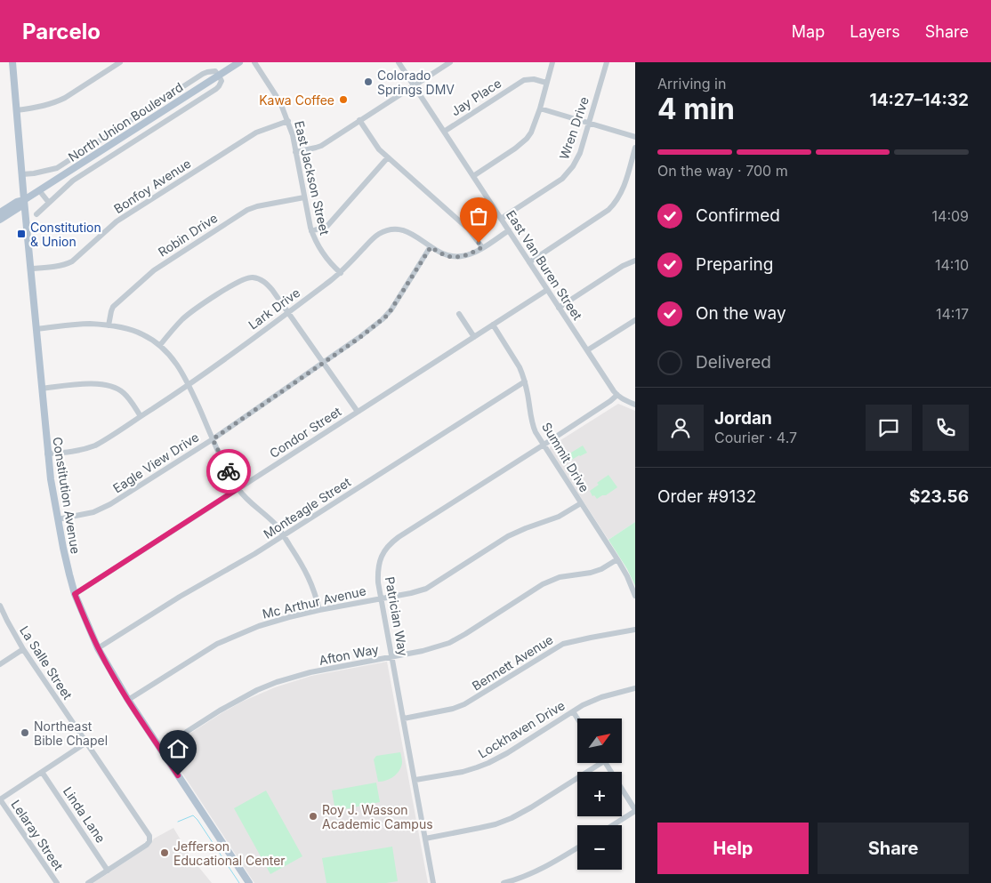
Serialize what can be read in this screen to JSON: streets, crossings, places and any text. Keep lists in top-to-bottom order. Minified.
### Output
{"streets":{"main road":["North Union Boulevard","Constitution Avenue"],"street":["Jay Place","Wren Drive","East Jackson Street","Bonfoy Avenue","Robin Drive","East Van Buren Street","Lark Drive","Condor Street","Summit Drive","Eagle View Drive","Monteagle Street","Mc Arthur Avenue","Patrician Way","Afton Way","La Salle Street","Bennett Avenue","Lockhaven Drive","Linda Lane","Lelaray Street"]},"crossings":[["Jay Place","East Van Buren Street"],["North Union Boulevard","Constitution Avenue"],["Wren Drive","East Van Buren Street"],["East Jackson Street","Bonfoy Avenue"],["East Jackson Street","Robin Drive"],["East Jackson Street","Lark Drive"],["Bonfoy Avenue","Constitution Avenue"],["East Van Buren Street","Lark Drive"],["East Van Buren Street","Condor Street"],["East Van Buren Street","Patrician Way"],["Lark Drive","Eagle View Drive"],["Lark Drive","Constitution Avenue"],["Condor Street","Summit Drive"],["Condor Street","Constitution Avenue"],["Summit Drive","Monteagle Street"],["Summit Drive","Mc Arthur Avenue"],["Summit Drive","Patrician Way"],["Summit Drive","Afton Way"],["Eagle View Drive","Constitution Avenue"],["Constitution Avenue","Monteagle Street"],["Constitution Avenue","Mc Arthur Avenue"],["Constitution Avenue","Afton Way"],["Mc Arthur Avenue","Patrician Way"],["Patrician Way","Afton Way"],["Patrician Way","Bennett Avenue"],["Patrician Way","Lockhaven Drive"],["La Salle Street","Linda Lane"]],"places":{"other":["Colorado Springs DMV","Kawa Coffee","Northeast Bible Chapel","Roy J. Wasson Academic Campus","Jefferson Educational Center"],"transit":["Constitution & Union"]},"north":"top right","page":{"header":"Parcelo","nav":["Map","Layers","Share"],"heading":["4 min","Arriving in","14:27–14:32"],"panel":["Jordan","Courier · 4.7","Order #9132","$23.56"],"bar":"On the way · 700 m","list":[["Confirmed","14:09"],["Preparing","14:10"],["On the way","14:17"],"Delivered"],"map_buttons":["+","−"],"buttons":["Help","Share"]}}
